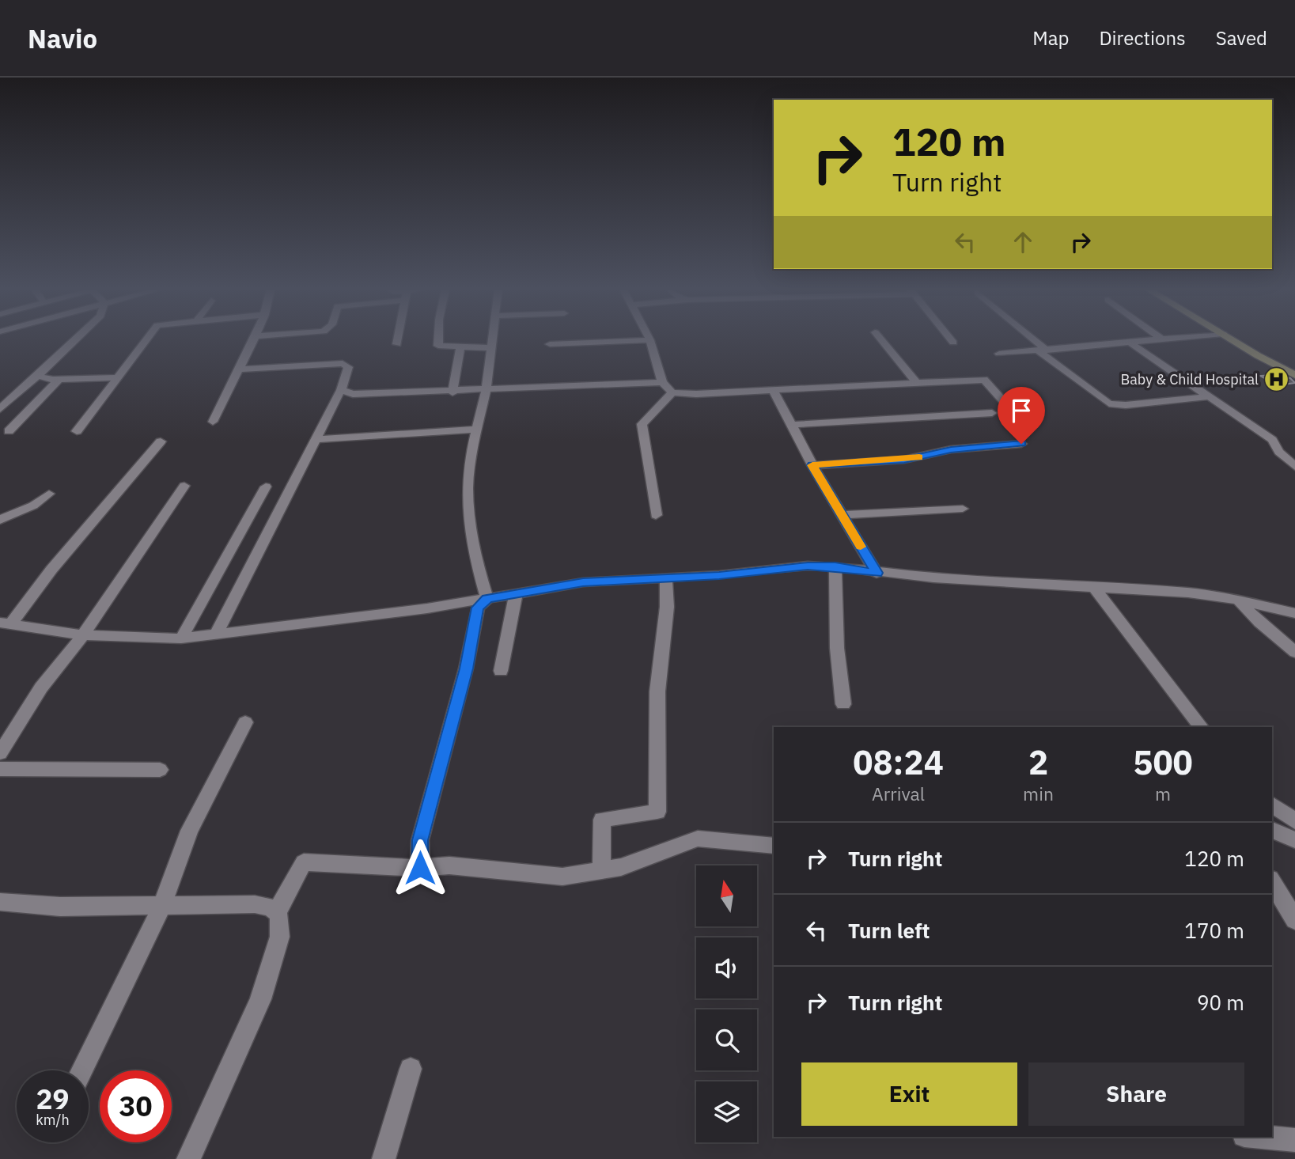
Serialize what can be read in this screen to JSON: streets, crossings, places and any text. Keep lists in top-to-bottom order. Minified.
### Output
{"places":{"hospital":["Baby & Child Hospital"]},"north":"top","page":{"header":"Navio","nav":["Map","Directions","Saved"],"turn":["120 m","Turn right"],"eta":["08:24","Arrival","2","min","500","m"],"list":[{"name":"Turn right","value":"120 m"},{"name":"Turn left","value":"170 m"},{"name":"Turn right","value":"90 m"}],"buttons":["Exit","Share"],"speed":"29 km/h","limit":"30"}}
